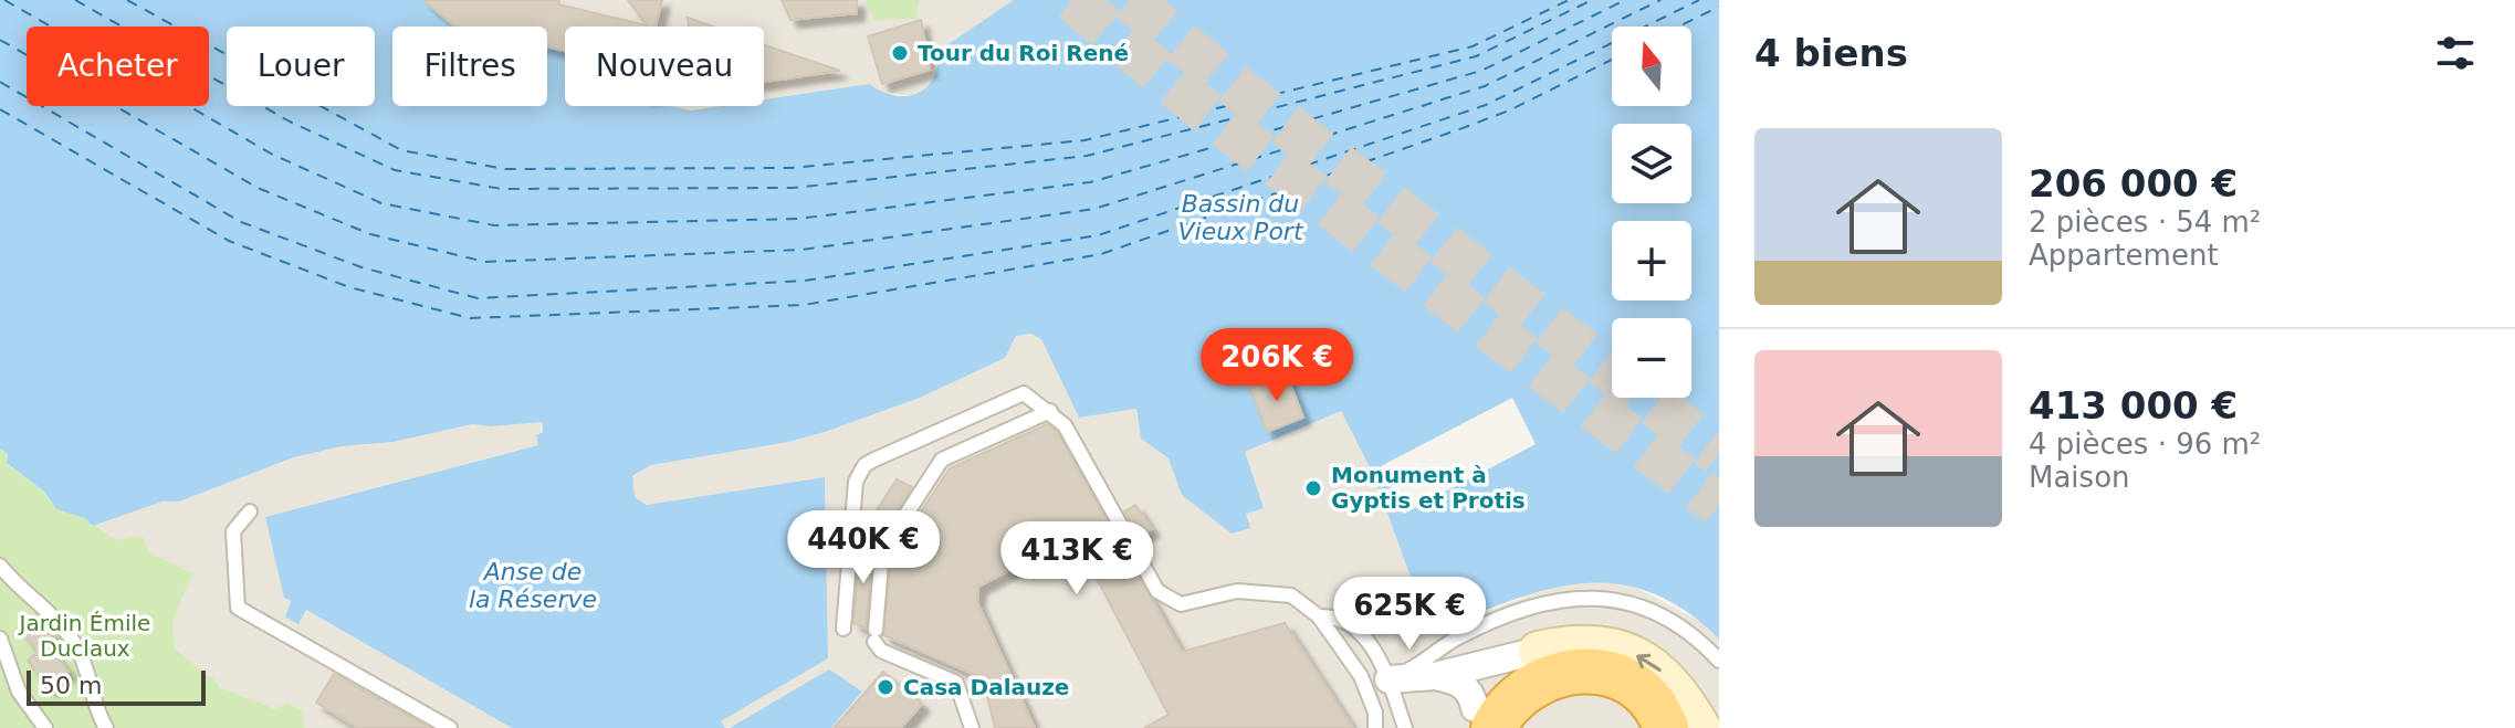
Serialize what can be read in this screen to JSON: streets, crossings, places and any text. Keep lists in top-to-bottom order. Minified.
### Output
{"water":["Bassin du Vieux Port","Anse de la Réserve"],"parks":["Jardin Émile Duclaux"],"places":["Tour du Roi René","Monument à Gyptis et Protis","Casa Dalauze"],"scale_bar":"50 m","north":"top","page":{"heading":"4 biens","map_buttons":["+","−"],"chip":["Acheter","Louer","Filtres","Nouveau"],"list":[{"name":"206 000 €","note":"2 pièces · 54 m² · Appartement"},{"name":"413 000 €","note":"4 pièces · 96 m² · Maison"}],"price":["206K €","440K €","413K €","625K €"],"scale":"50 m"}}
